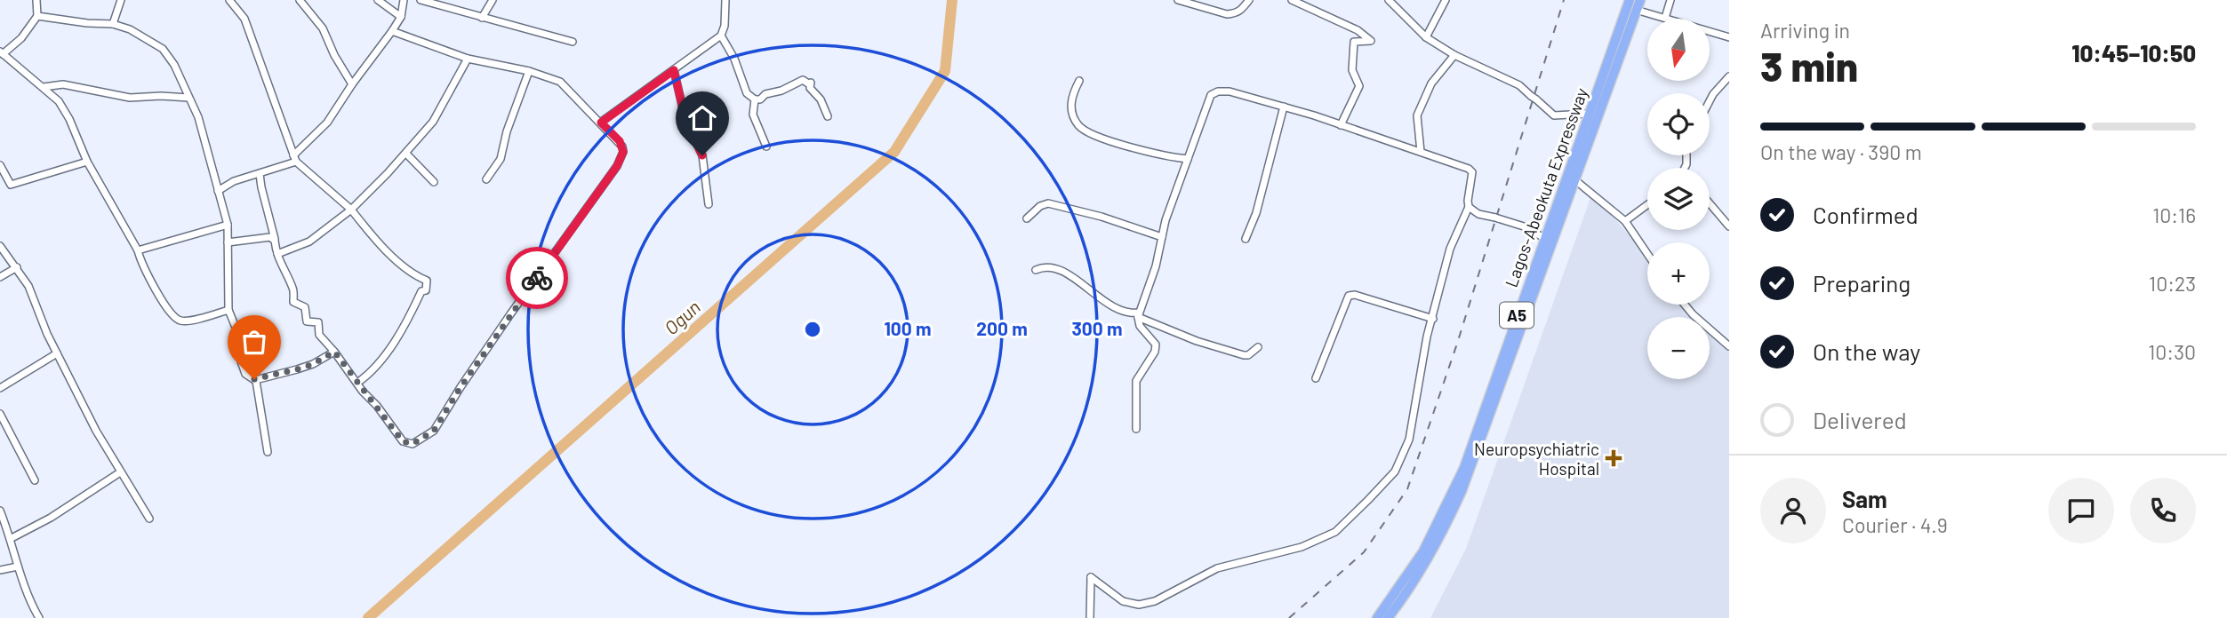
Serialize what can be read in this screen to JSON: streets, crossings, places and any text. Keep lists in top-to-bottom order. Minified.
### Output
{"streets":{"highway":["Lagos-Abeokuta Expressway","A5"]},"water":["Ogun"],"places":{"health":["Neuropsychiatric Hospital"]},"north":"bottom","page":{"heading":["3 min","Arriving in","10:45–10:50"],"panel":["Sam","Courier · 4.9"],"map_buttons":["+","−"],"bar":"On the way · 390 m","list":[["Confirmed","10:16"],["Preparing","10:23"],["On the way","10:30"],"Delivered"]},"rings":["100 m","200 m","300 m"]}
